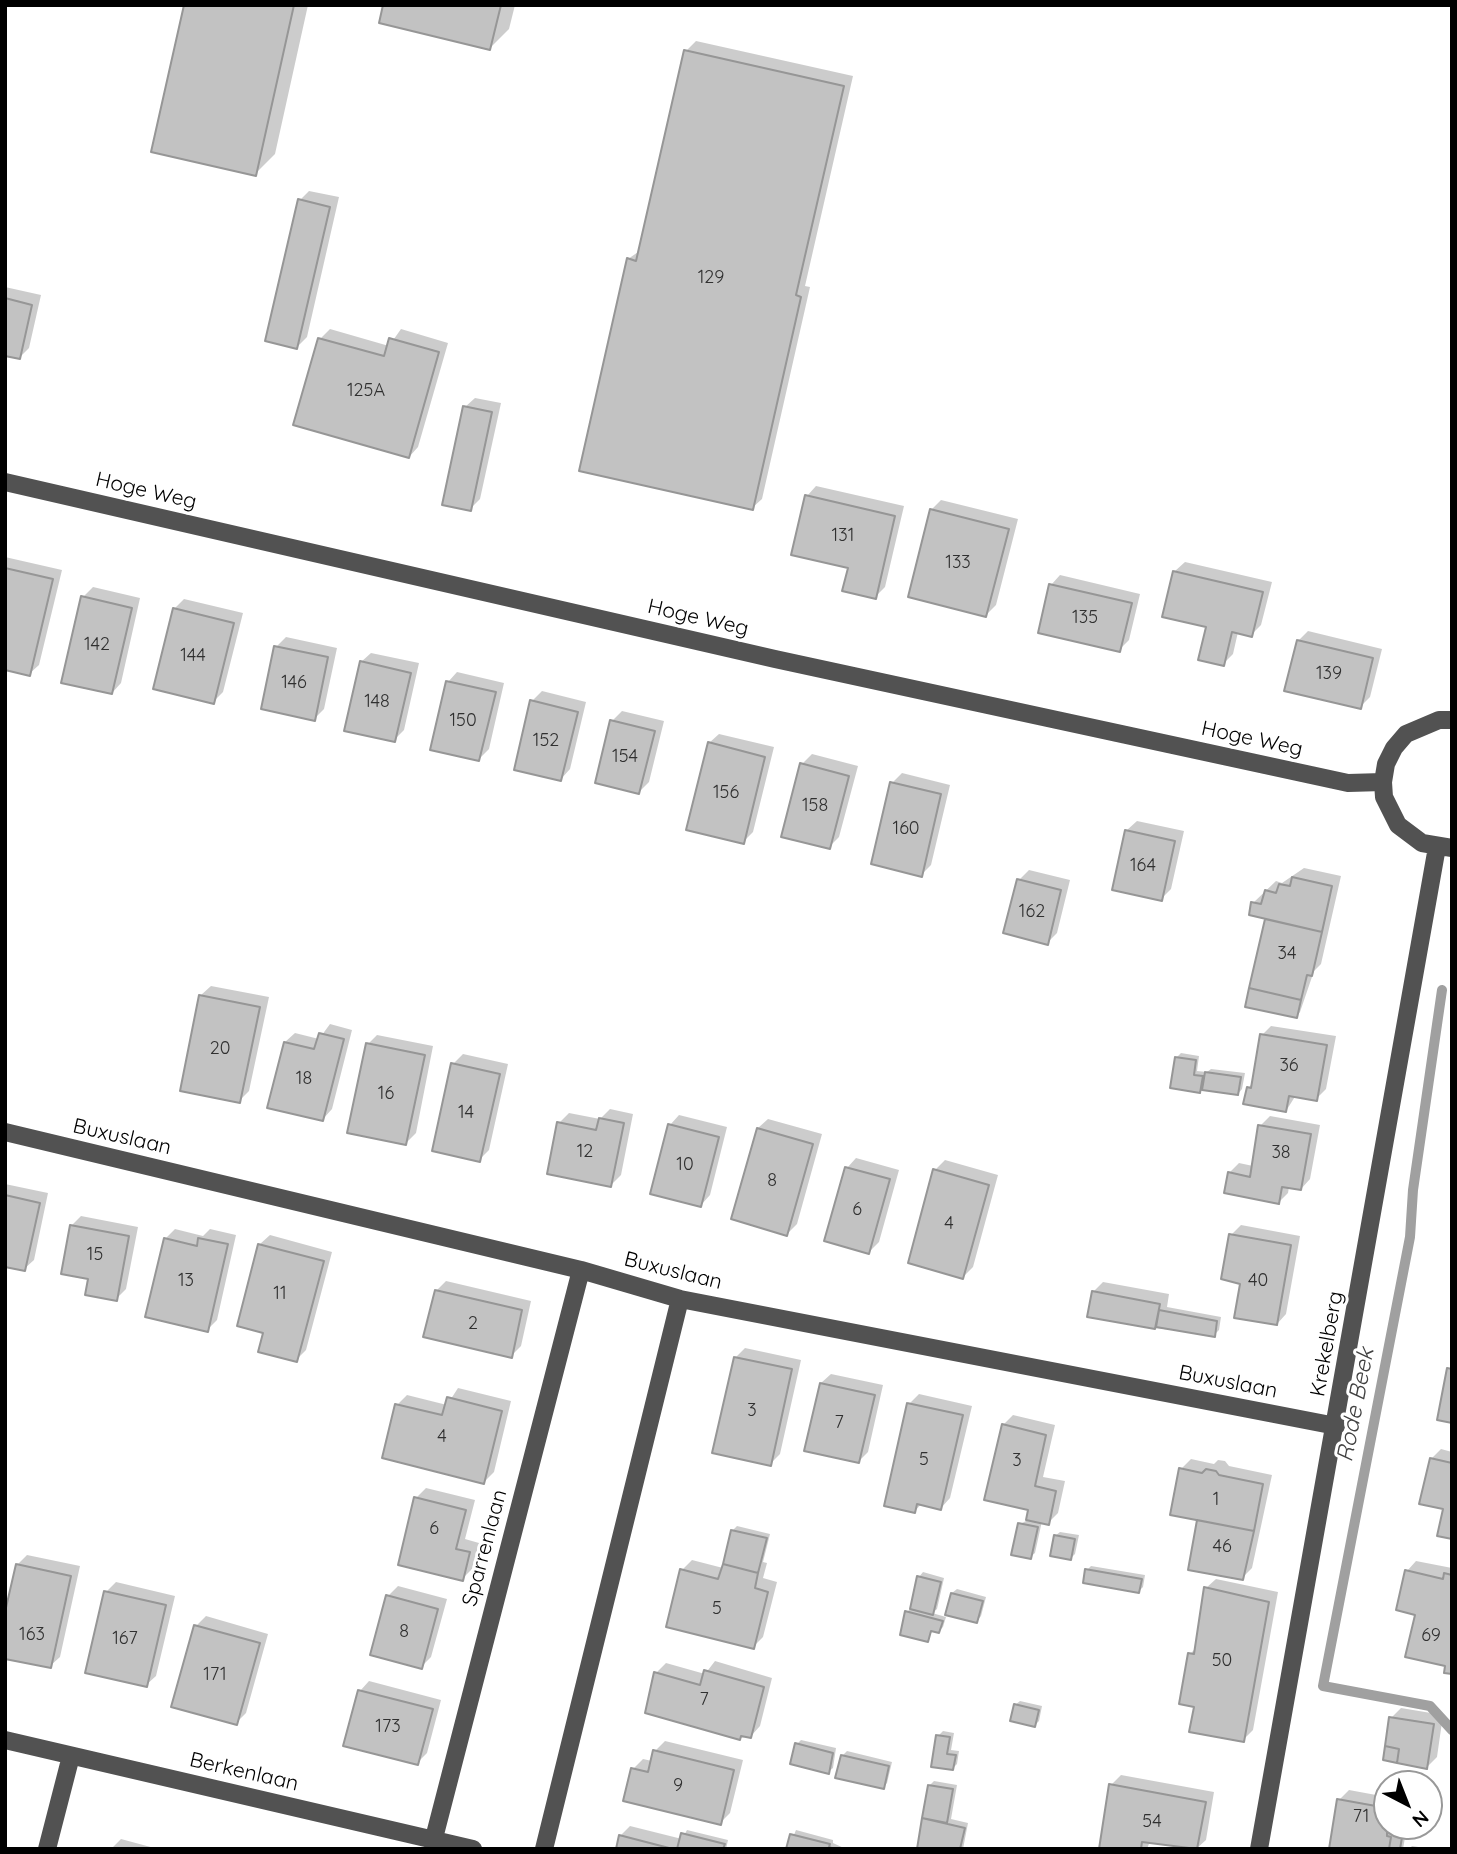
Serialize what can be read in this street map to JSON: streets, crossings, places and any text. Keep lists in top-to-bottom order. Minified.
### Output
{"streets":{"street":["Hoge Weg","Buxuslaan","Krekelberg","Sparrenlaan","Berkenlaan"]},"crossings":[["Buxuslaan","Krekelberg"],["Buxuslaan","Sparrenlaan"],["Sparrenlaan","Berkenlaan"]],"water":["Rode Beek"],"house_numbers":["129","125A","131","133","135","142","144","139","146","148","150","152","154","156","158","160","164","162","34","20","36","18","16","14","12","38","10","8","6","4","15","13","40","11","2","3","7","4","5","3","1","6","46","5","8","163","69","167","50","171","7","173","9","71","54"],"north":"bottom right"}
